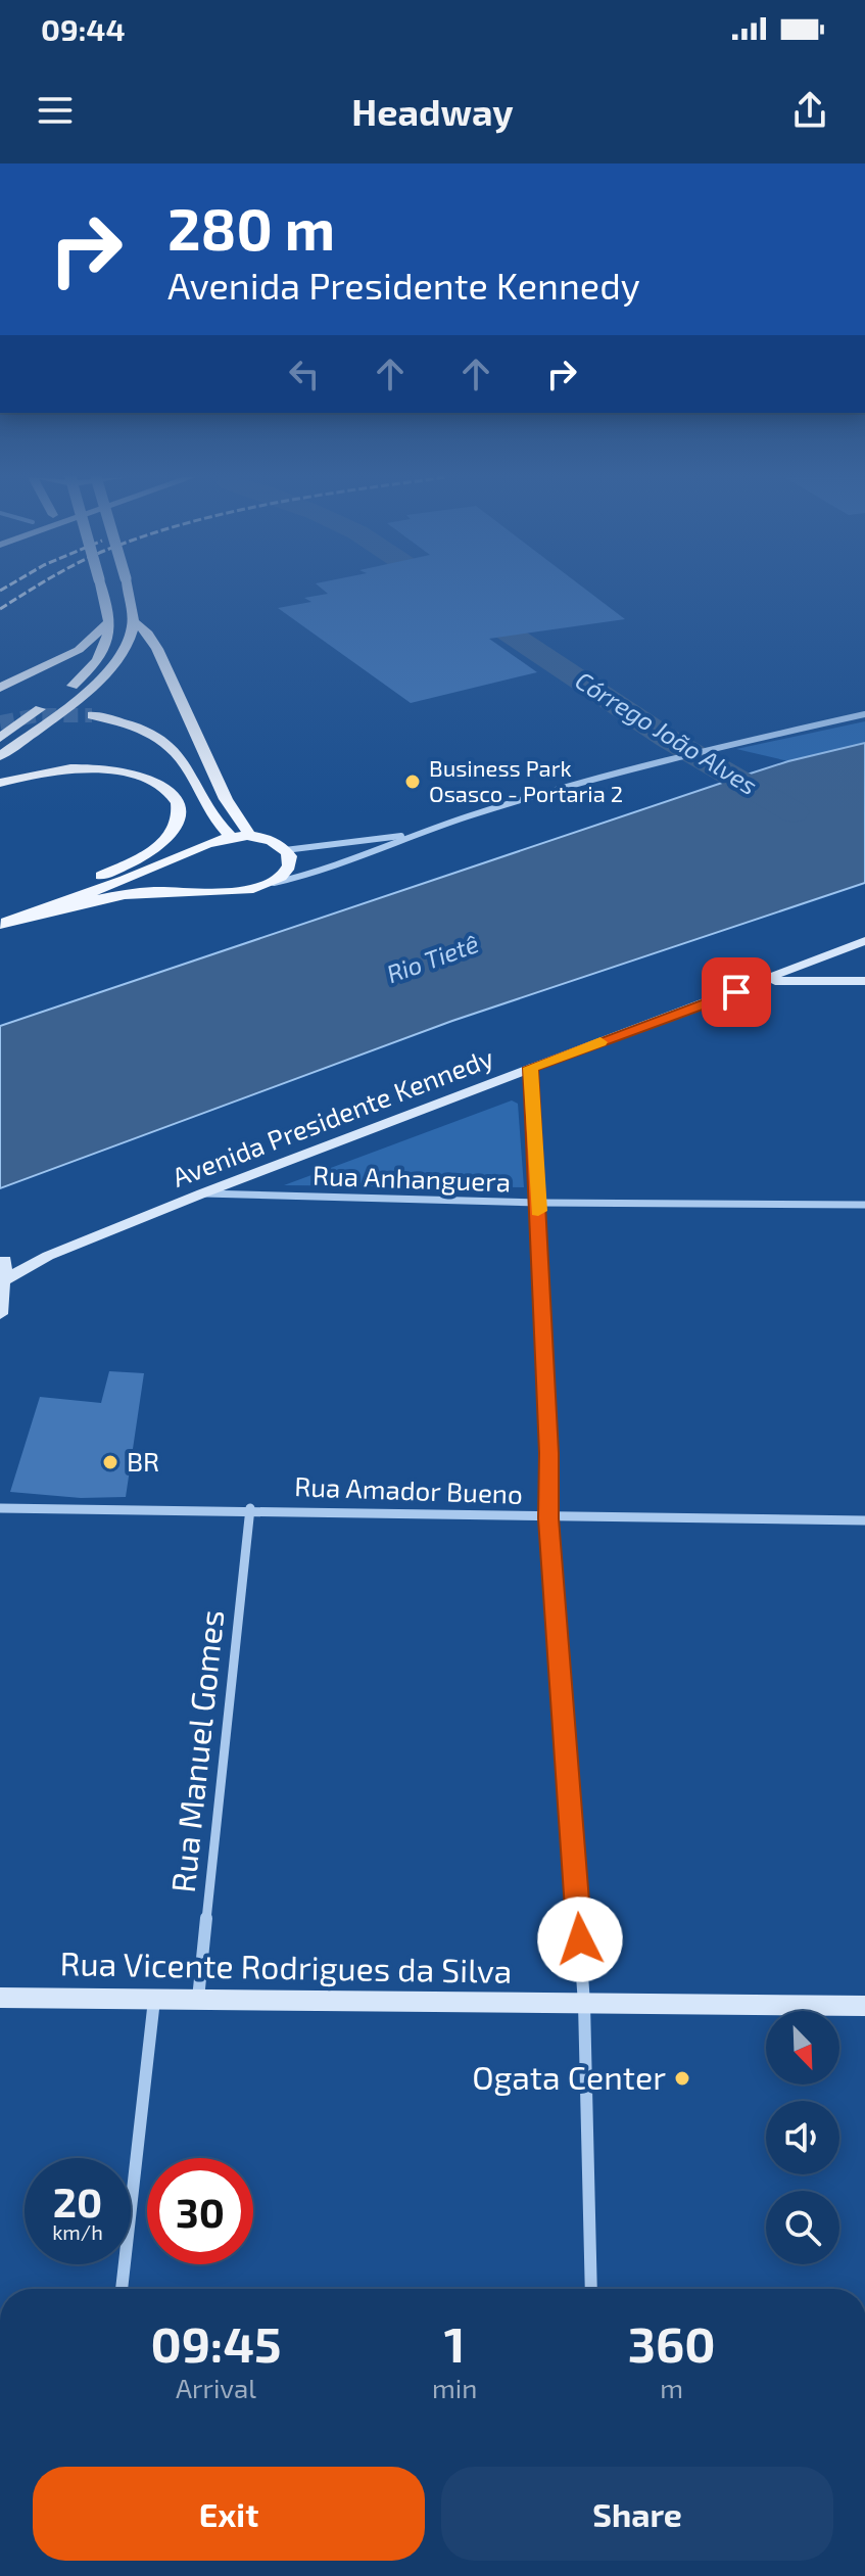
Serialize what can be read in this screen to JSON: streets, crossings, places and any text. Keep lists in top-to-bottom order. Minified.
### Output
{"streets":{"main road":["Avenida Presidente Kennedy","Rua Vicente Rodrigues da Silva"],"street":["Rua Anhanguera","Rua Amador Bueno","Rua Manuel Gomes"]},"crossings":[["Avenida Presidente Kennedy","Rua Anhanguera"],["Rua Amador Bueno","Rua Manuel Gomes"],["Rua Manuel Gomes","Rua Vicente Rodrigues da Silva"]],"water":["Córrego João Alves","Rio Tietê"],"places":["Business Park Osasco - Portaria 2","BR","Ogata Center"],"north":"bottom right","page":{"status":"09:44","header":"Headway","turn":["280 m","Avenida Presidente Kennedy"],"speed":"20 km/h","limit":"30","eta":["09:45","Arrival","1","min","360","m"],"buttons":["Exit","Share"]}}
